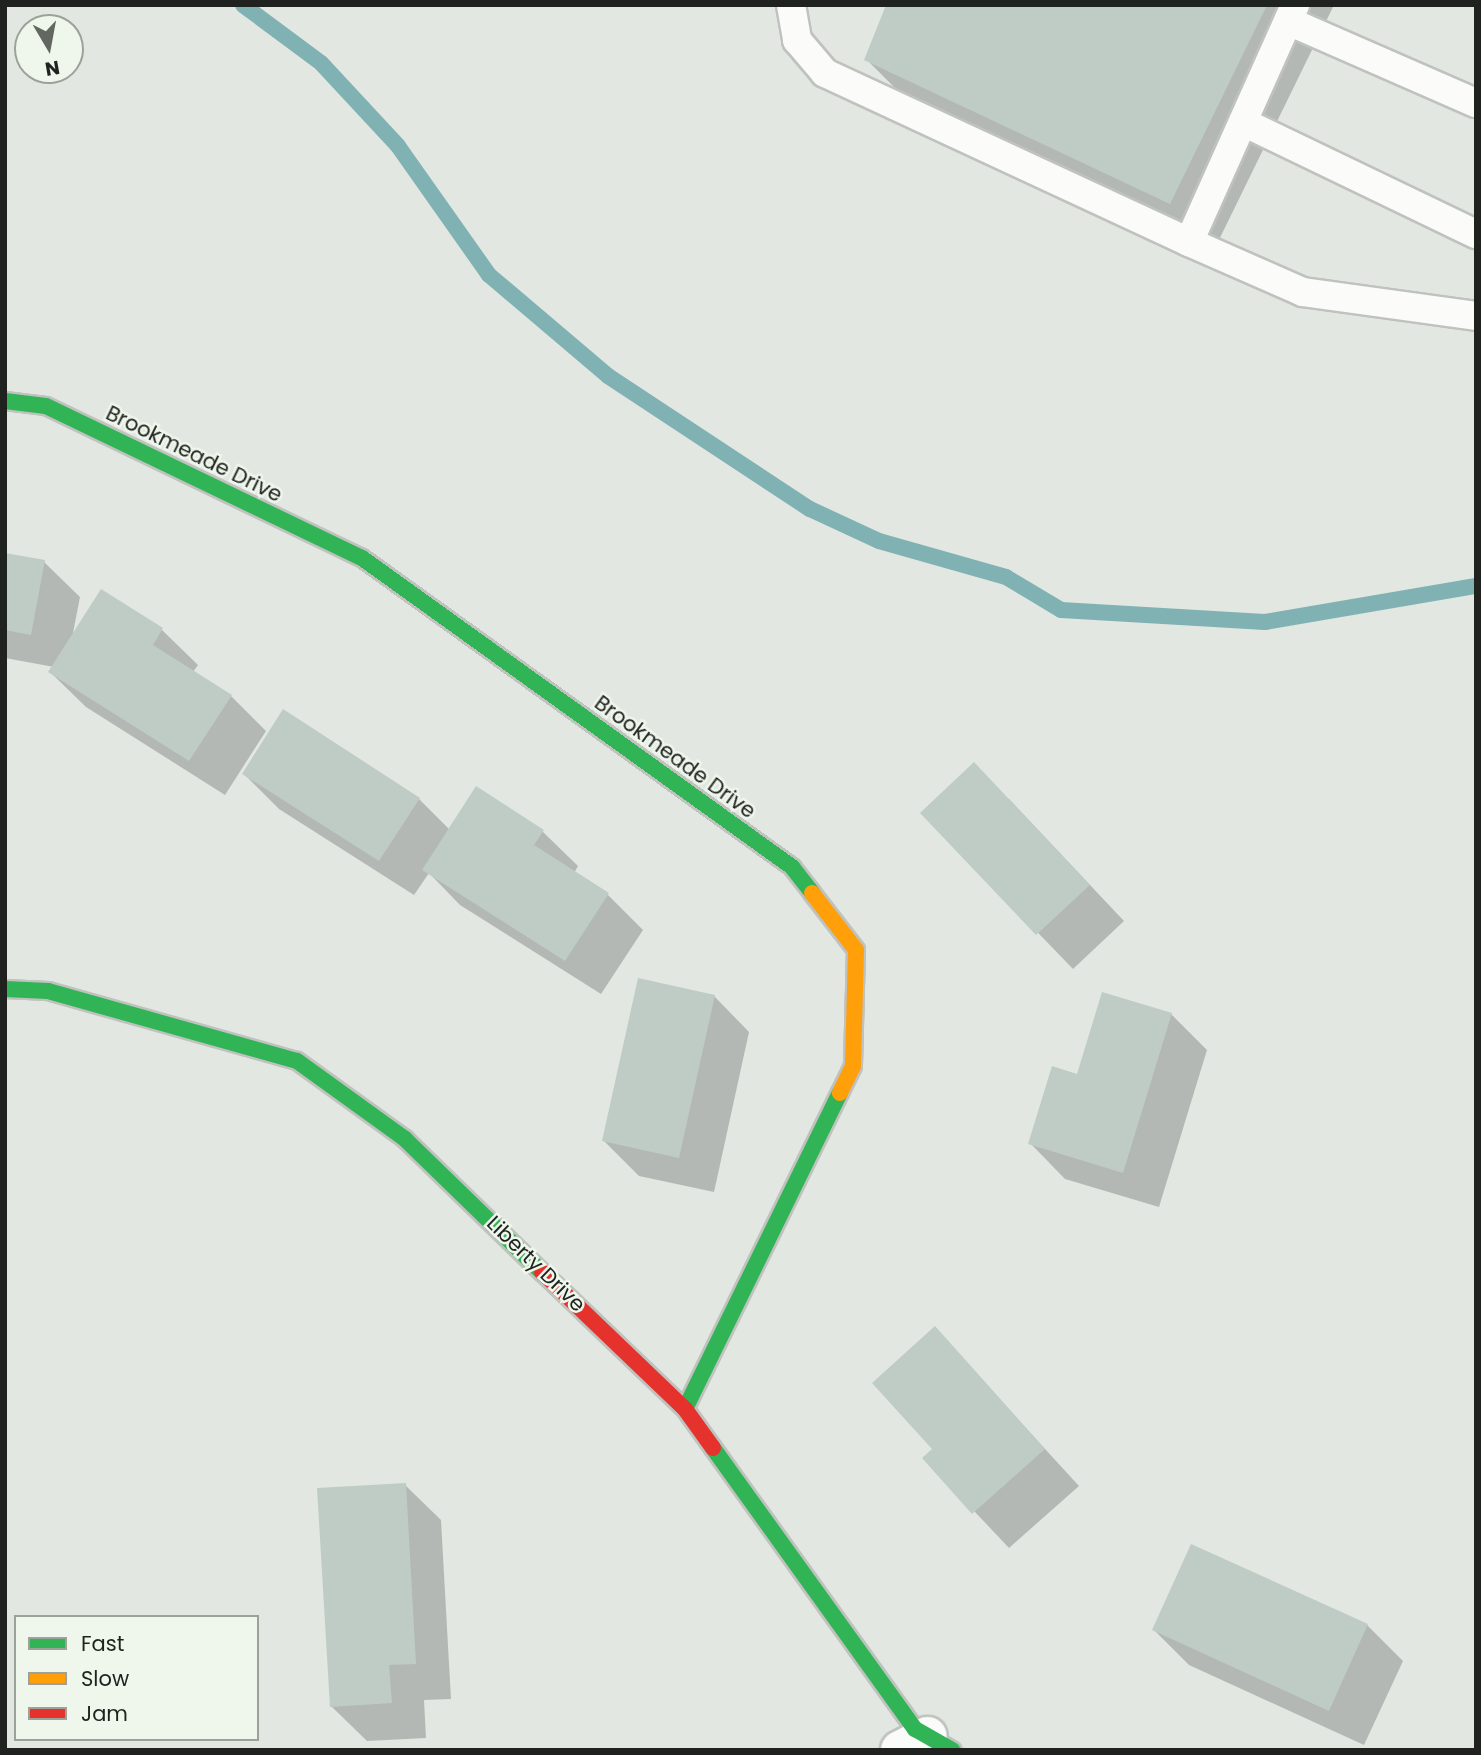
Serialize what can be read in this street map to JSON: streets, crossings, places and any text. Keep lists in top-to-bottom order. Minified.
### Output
{"streets":{"street":["Brookmeade Drive","Liberty Drive"]},"crossings":[["Brookmeade Drive","Liberty Drive"]],"legend":["Fast","Slow","Jam"],"north":"bottom"}
